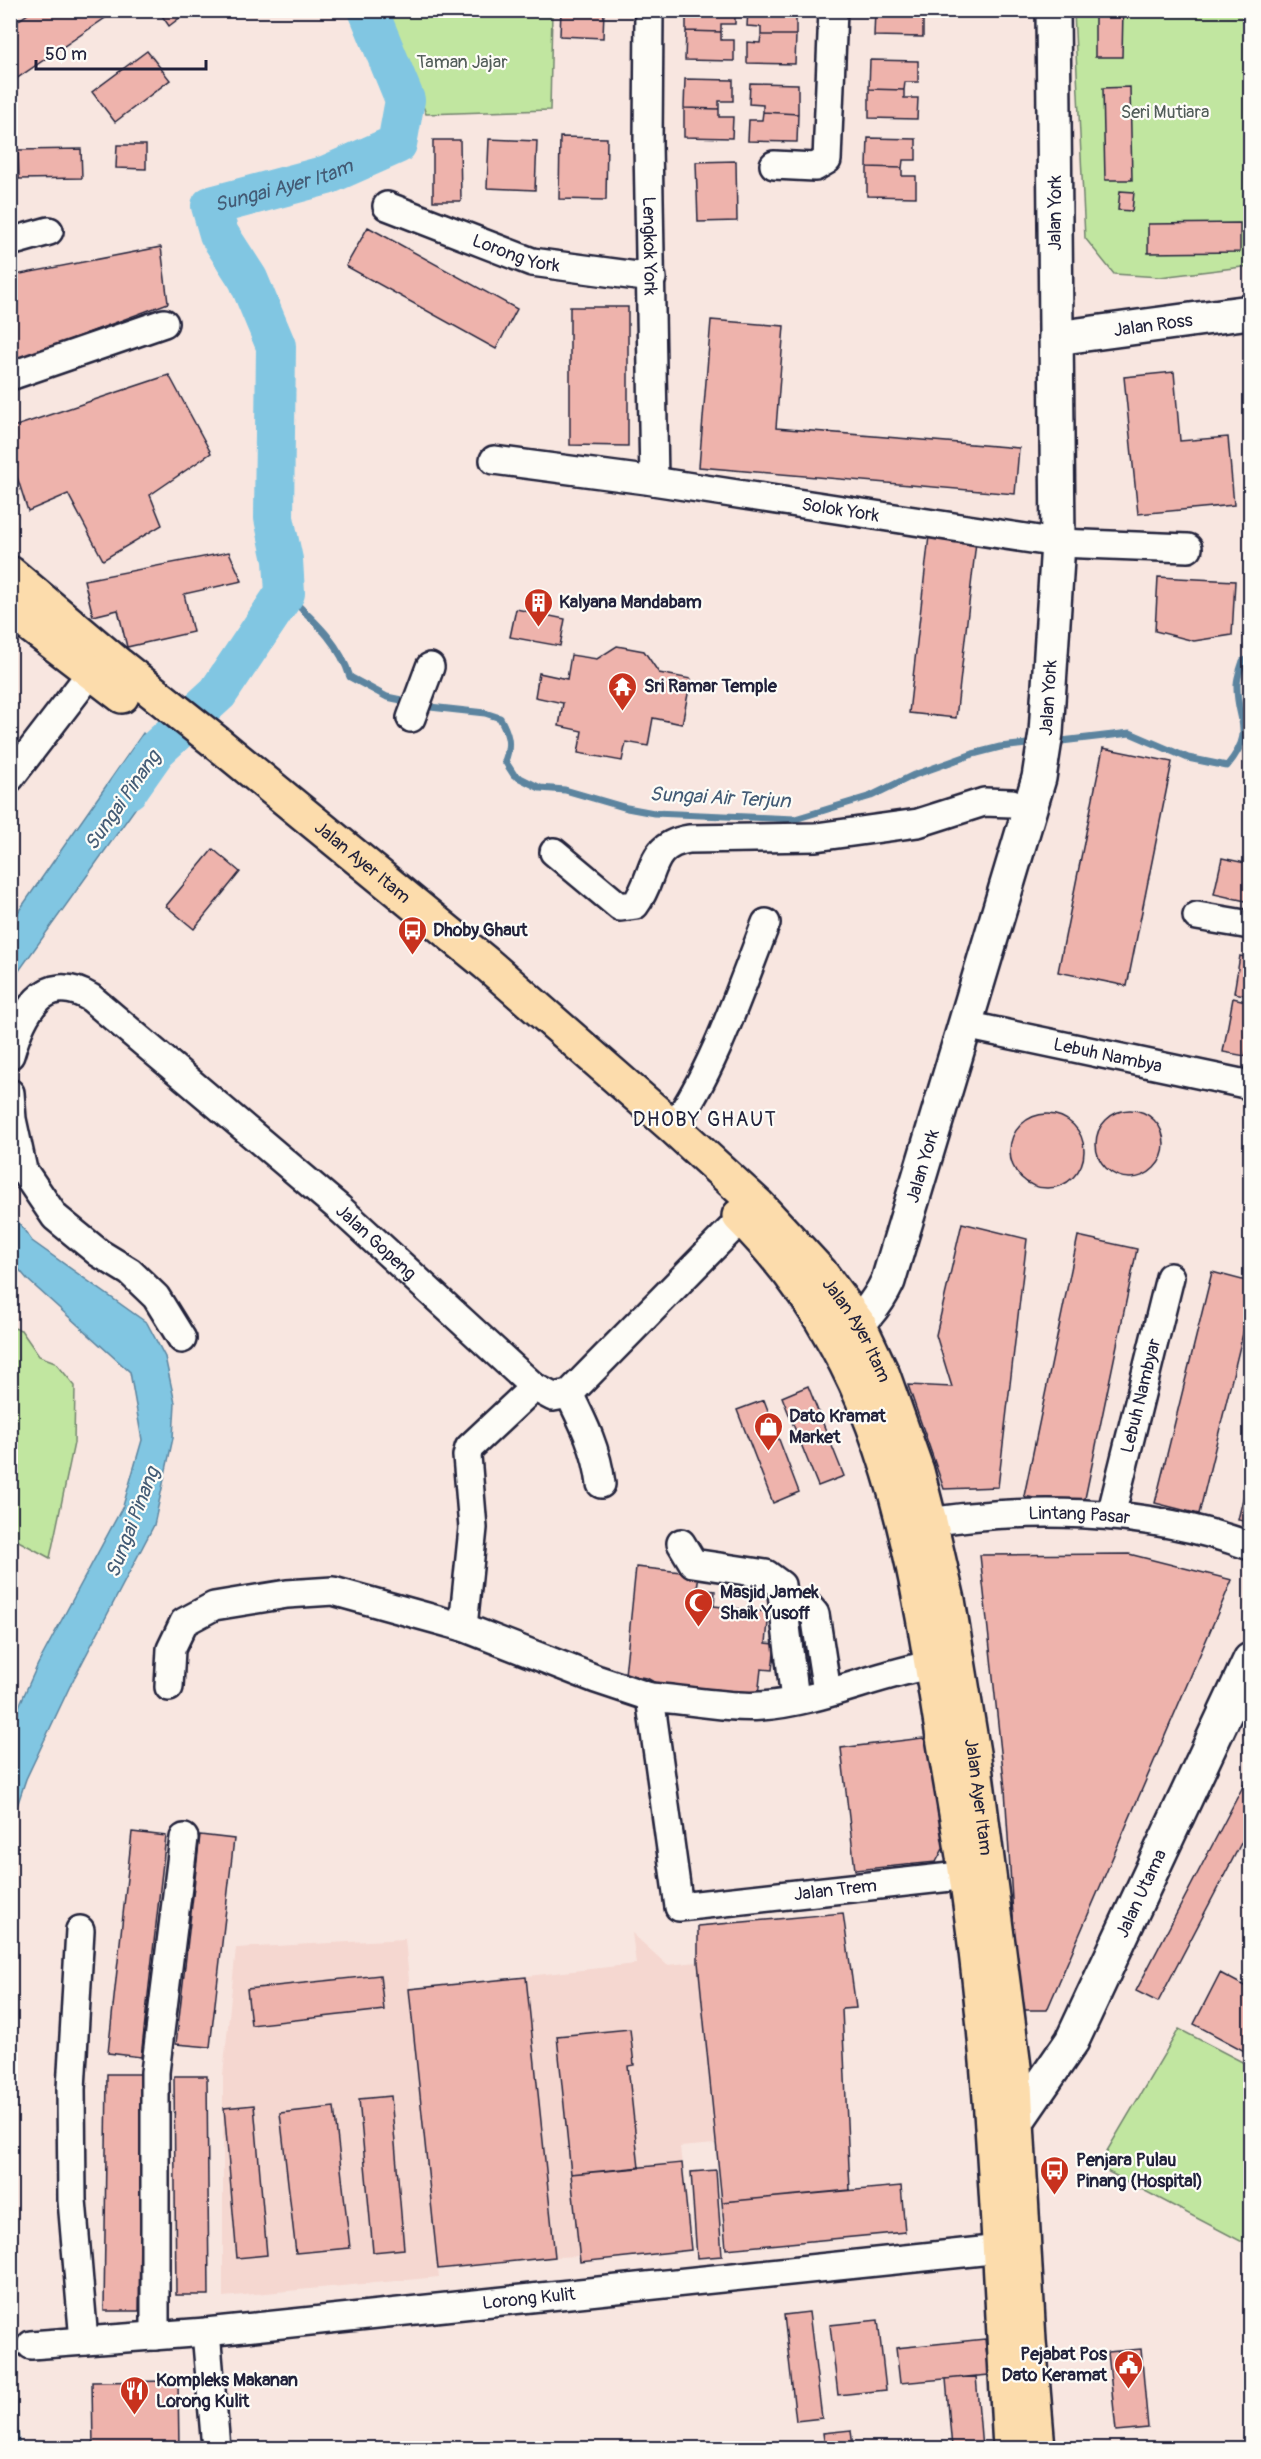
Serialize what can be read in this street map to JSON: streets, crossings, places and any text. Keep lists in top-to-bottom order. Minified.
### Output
{"streets":{"main road":["Jalan Ayer Itam"],"street":["Jalan York","Lengkok York","Lorong York","Jalan Ross","Solok York","Lebuh Nambya","Jalan Gopeng","Lebuh Nambyar","Lintang Pasar","Jalan Trem","Jalan Utama","Lorong Kulit"]},"crossings":[["Jalan York","Jalan Ross"],["Jalan York","Solok York"],["Jalan York","Jalan Ayer Itam"],["Jalan York","Lebuh Nambya"],["Lengkok York","Lorong York"],["Lengkok York","Solok York"],["Jalan Ayer Itam","Lintang Pasar"],["Jalan Ayer Itam","Jalan Trem"],["Jalan Ayer Itam","Jalan Utama"],["Jalan Ayer Itam","Lorong Kulit"],["Lebuh Nambyar","Lintang Pasar"]],"districts":["DHOBY GHAUT"],"water":["Sungai Ayer Itam","Sungai Air Terjun","Sungai Pinang"],"parks":["Taman Jajar","Seri Mutiara"],"places":{"building":["Kalyana Mandabam"],"temple":["Sri Ramar Temple"],"bus stop":["Dhoby Ghaut","Penjara Pulau Pinang (Hospital)"],"shop":["Dato Kramat Market"],"mosque":["Masjid Jamek Shaik Yusoff"],"public building":["Pejabat Pos Dato Keramat"],"restaurant":["Kompleks Makanan Lorong Kulit"]},"scale_bar":"50 m"}
